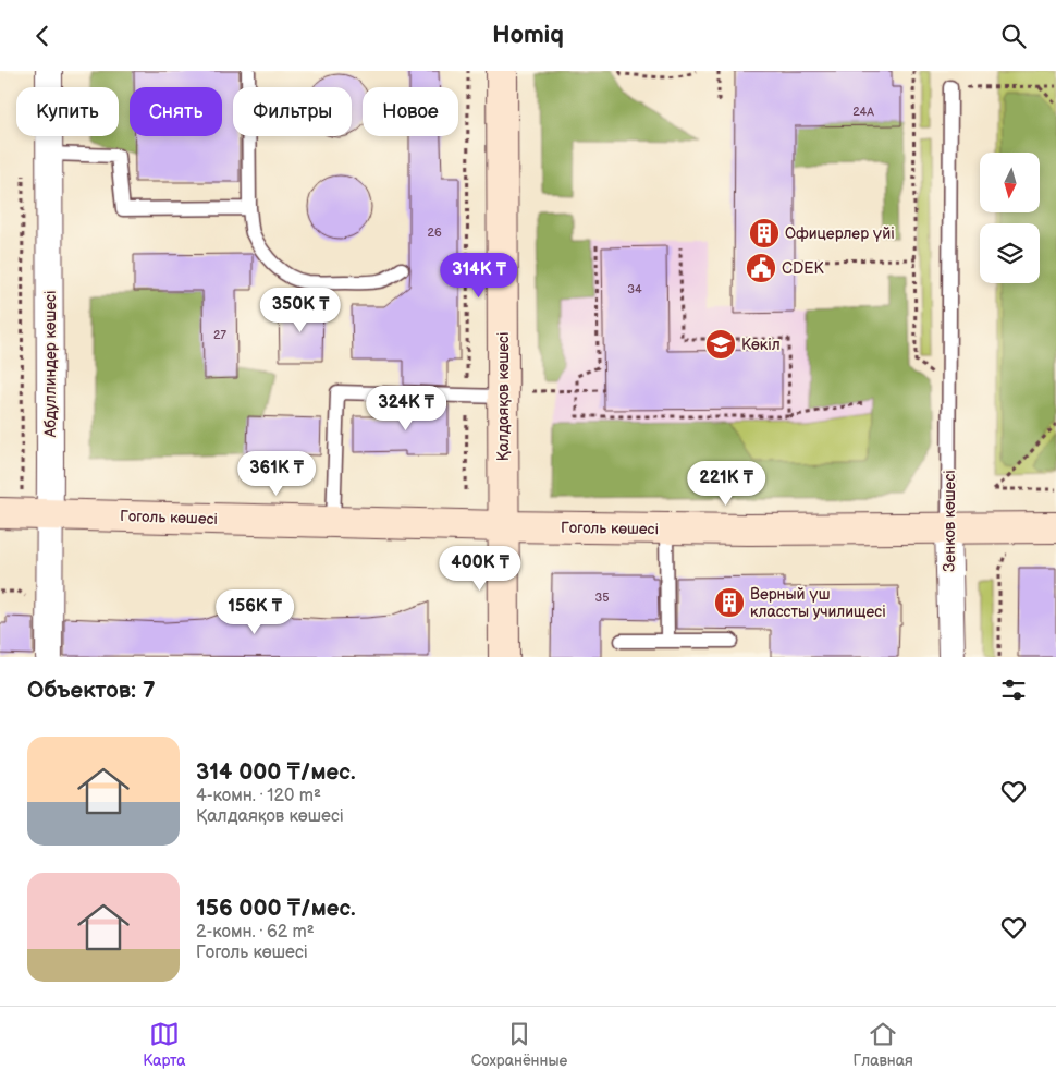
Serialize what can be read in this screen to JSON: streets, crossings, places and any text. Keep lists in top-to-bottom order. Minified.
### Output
{"streets":{"street":["Абдуллиндер көшесі","Қалдаяқов көшесі","Гоголь көшесі","Зенков көшесі"]},"crossings":[["Абдуллиндер көшесі","Гоголь көшесі"],["Қалдаяқов көшесі","Гоголь көшесі"],["Гоголь көшесі","Зенков көшесі"]],"places":{"building":["Офицерлер үйі","Верный үш классты училищесі"],"public building":["CDEK"],"school or university":["Көкіл"]},"house_numbers":["24А","26","34","27","35"],"north":"bottom","page":{"header":"Homiq","chip":["Купить","Снять","Фильтры","Новое"],"price":["314K ₸","350K ₸","324K ₸","361K ₸","221K ₸","400K ₸","156K ₸"],"heading":"Объектов: 7","list":[{"name":"314 000 ₸/мес.","note":"4-комн. · 120 m² · Қалдаяқов көшесі"},{"name":"156 000 ₸/мес.","note":"2-комн. · 62 m² · Гоголь көшесі"}],"tabs":["Карта","Сохранённые","Главная"]}}
